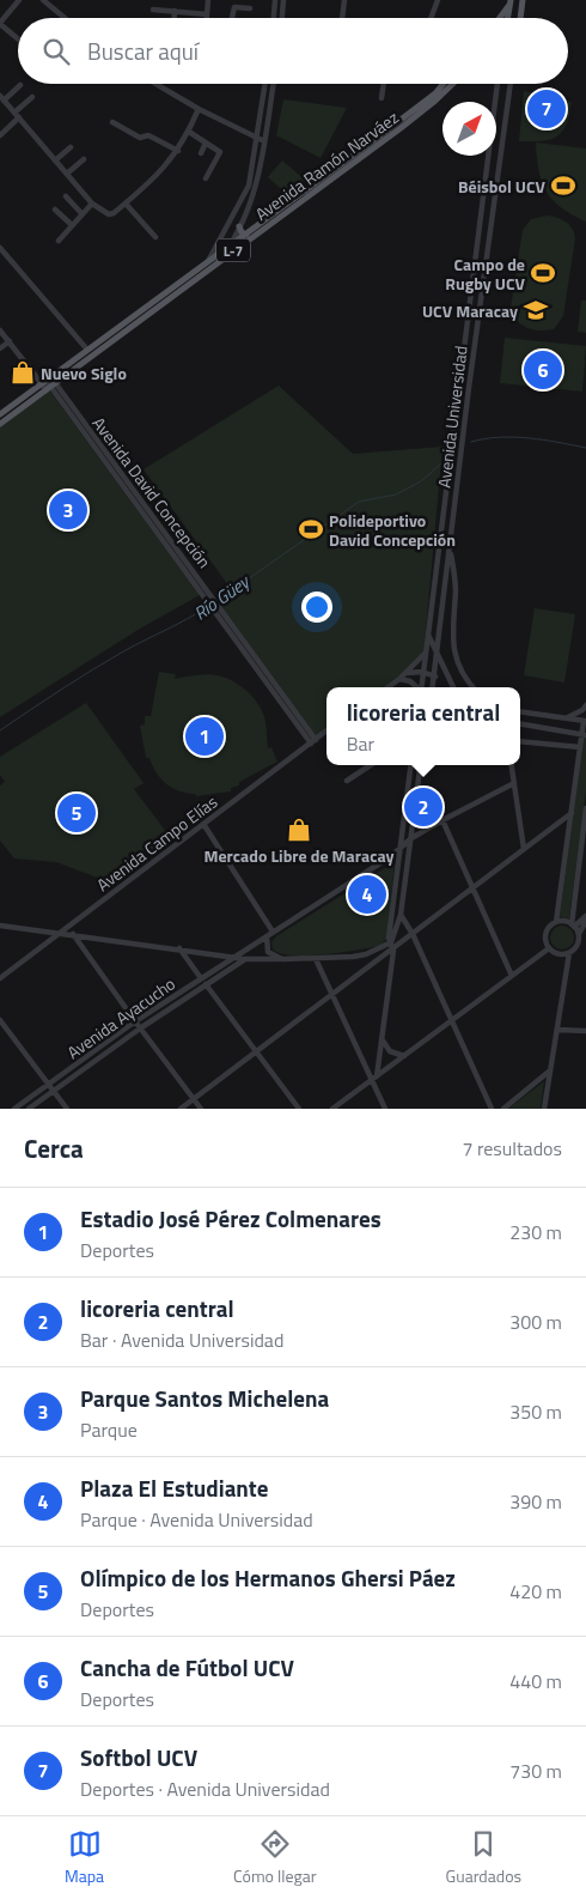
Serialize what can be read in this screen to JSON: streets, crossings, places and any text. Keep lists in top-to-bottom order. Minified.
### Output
{"streets":{"main road":["Avenida Ramón Narváez","L-7"],"street":["Avenida Universidad","Avenida David Concepción","Avenida Campo Elías","Avenida Ayacucho"]},"crossings":[["Avenida Ramón Narváez","Avenida David Concepción"],["Avenida David Concepción","Avenida Campo Elías"]],"water":["Río Güey"],"places":{"sports":["Béisbol UCV","Campo de Rugby UCV","Polideportivo David Concepción"],"school or university":["UCV Maracay"],"shop":["Nuevo Siglo","Mercado Libre de Maracay"]},"north":"top right","page":{"search":"Buscar aquí","pins":["7","6","3","1","2","5","4"],"popup":["licoreria central","Bar"],"heading":["Cerca","7 resultados"],"list":[{"mark":"1","name":"Estadio José Pérez Colmenares","note":"Deportes","value":"230 m"},{"mark":"2","name":"licoreria central","note":"Bar · Avenida Universidad","value":"300 m"},{"mark":"3","name":"Parque Santos Michelena","note":"Parque","value":"350 m"},{"mark":"4","name":"Plaza El Estudiante","note":"Parque · Avenida Universidad","value":"390 m"},{"mark":"5","name":"Olímpico de los Hermanos Ghersi Páez","note":"Deportes","value":"420 m"},{"mark":"6","name":"Cancha de Fútbol UCV","note":"Deportes","value":"440 m"},{"mark":"7","name":"Softbol UCV","note":"Deportes · Avenida Universidad","value":"730 m"}],"nav":["Mapa","Cómo llegar","Guardados"]}}
